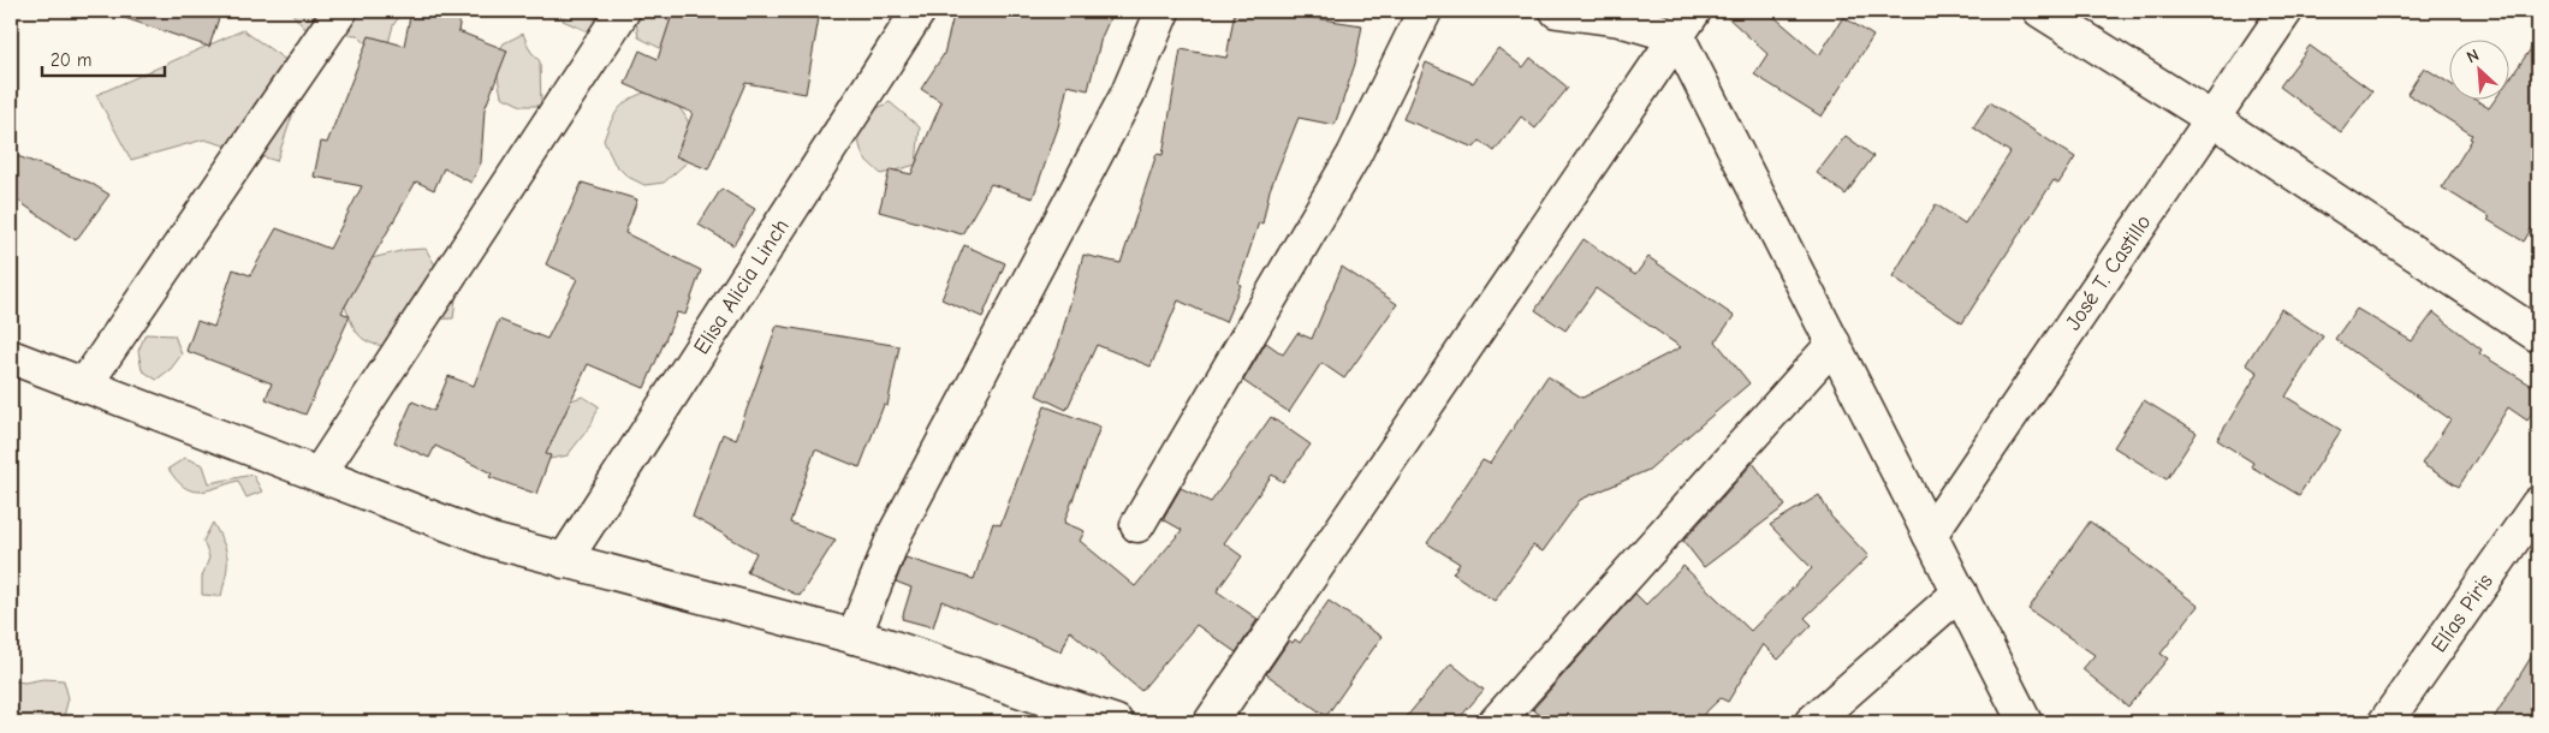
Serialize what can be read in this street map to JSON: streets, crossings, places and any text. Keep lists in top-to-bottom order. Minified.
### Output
{"streets":{"street":["José T. Castillo","Elisa Alicia Linch","Elías Piris"]},"scale_bar":"20 m","north":"top left"}
